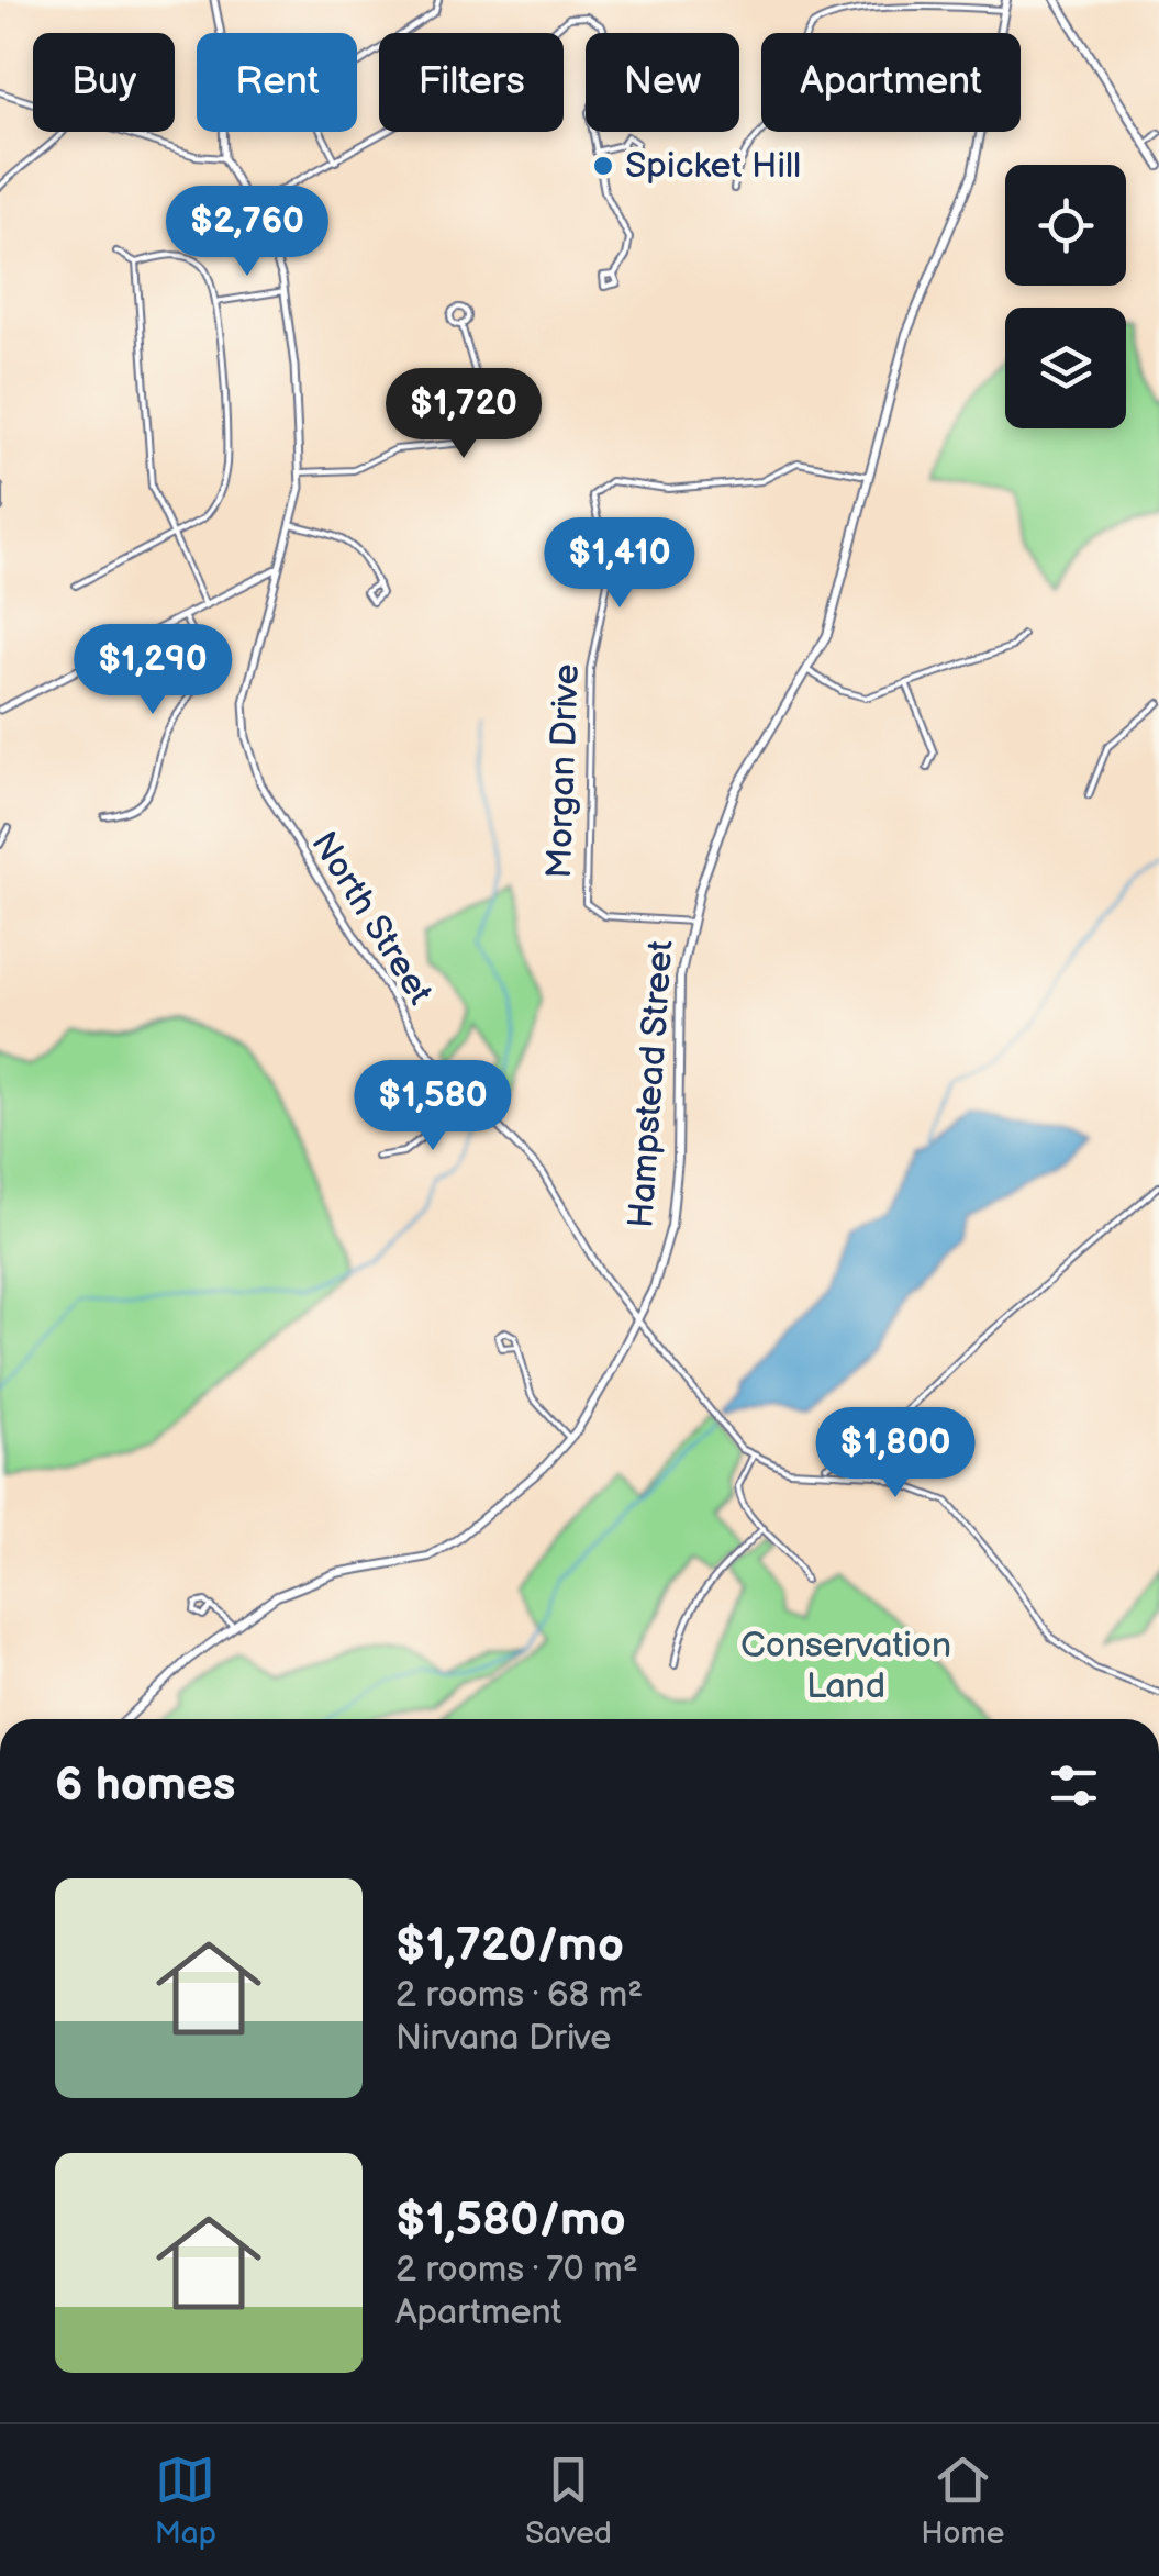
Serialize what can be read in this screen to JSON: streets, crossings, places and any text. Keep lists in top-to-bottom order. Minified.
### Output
{"streets":{"main road":["Hampstead Street"],"street":["Morgan Drive","North Street"]},"crossings":[["Morgan Drive","Hampstead Street"],["North Street","Hampstead Street"]],"parks":["Conservation Land"],"places":["Spicket Hill"],"page":{"chip":["Buy","Rent","Filters","New","Apartment"],"price":["$2,760","$1,720","$1,410","$1,290","$1,580","$1,800"],"heading":"6 homes","list":[{"name":"$1,720/mo","note":"2 rooms · 68 m² · Nirvana Drive"},{"name":"$1,580/mo","note":"2 rooms · 70 m² · Apartment"}],"tabs":["Map","Saved","Home"]}}
